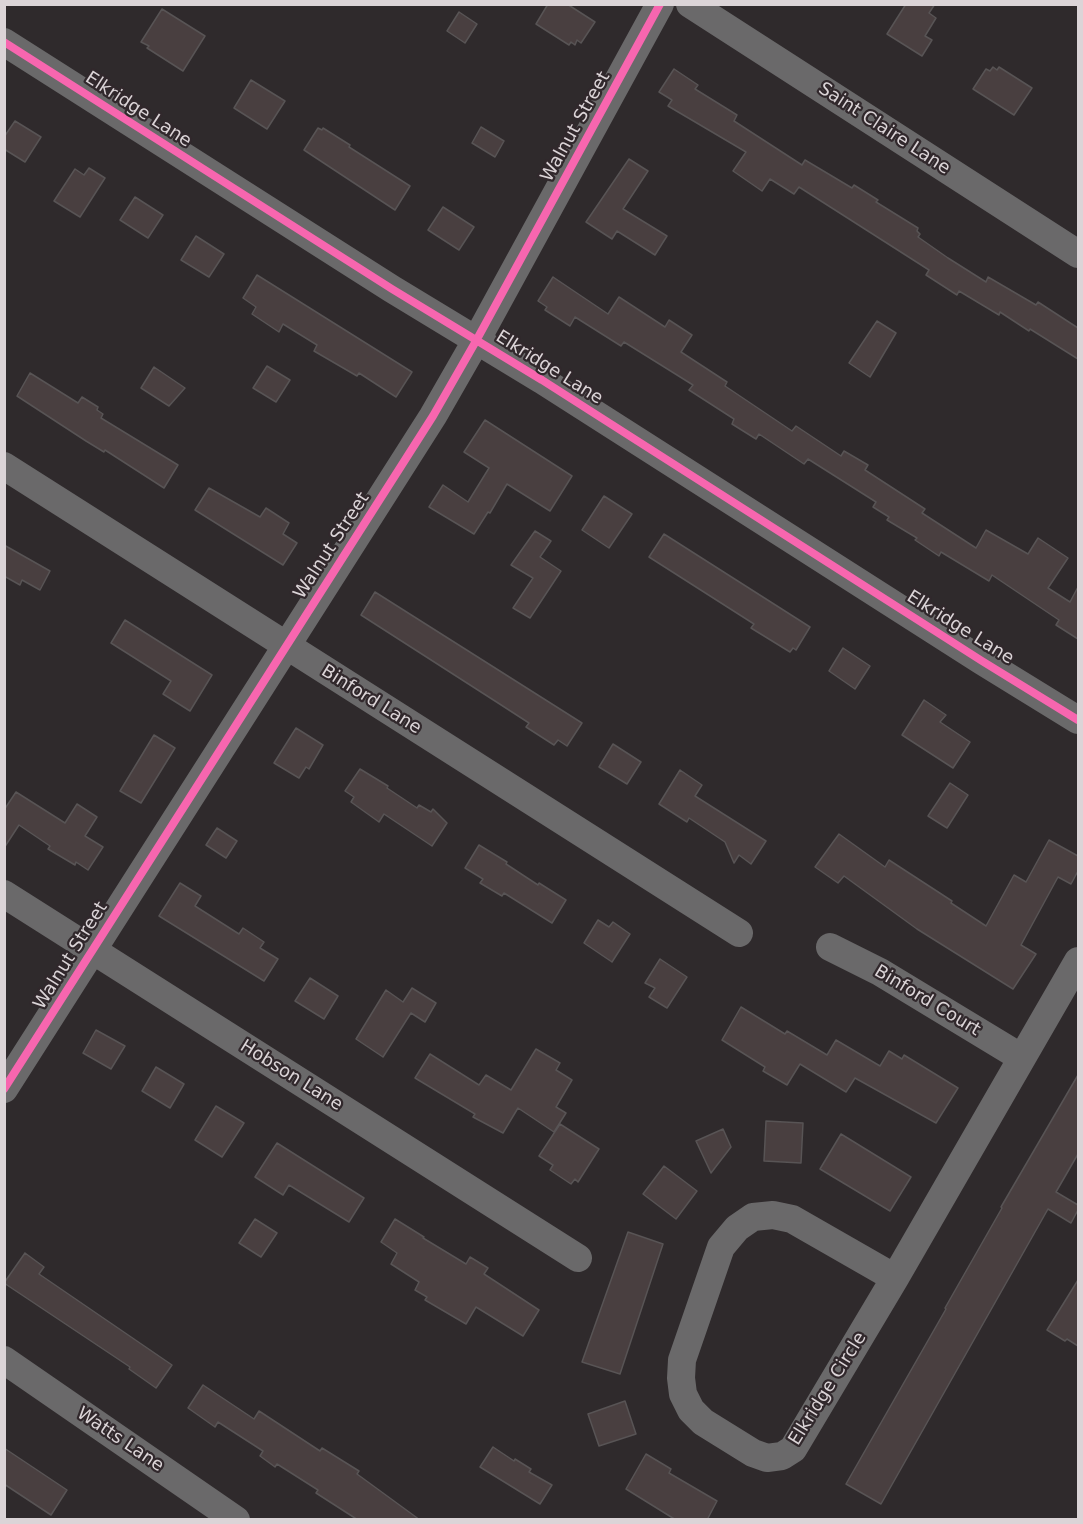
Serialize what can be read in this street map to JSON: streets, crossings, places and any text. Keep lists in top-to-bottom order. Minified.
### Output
{"streets":{"street":["Elkridge Lane","Walnut Street","Saint Claire Lane","Binford Lane","Binford Court","Hobson Lane","Elkridge Circle","Watts Lane"]},"crossings":[["Elkridge Lane","Walnut Street"],["Walnut Street","Binford Lane"],["Walnut Street","Hobson Lane"],["Binford Court","Elkridge Circle"]]}
